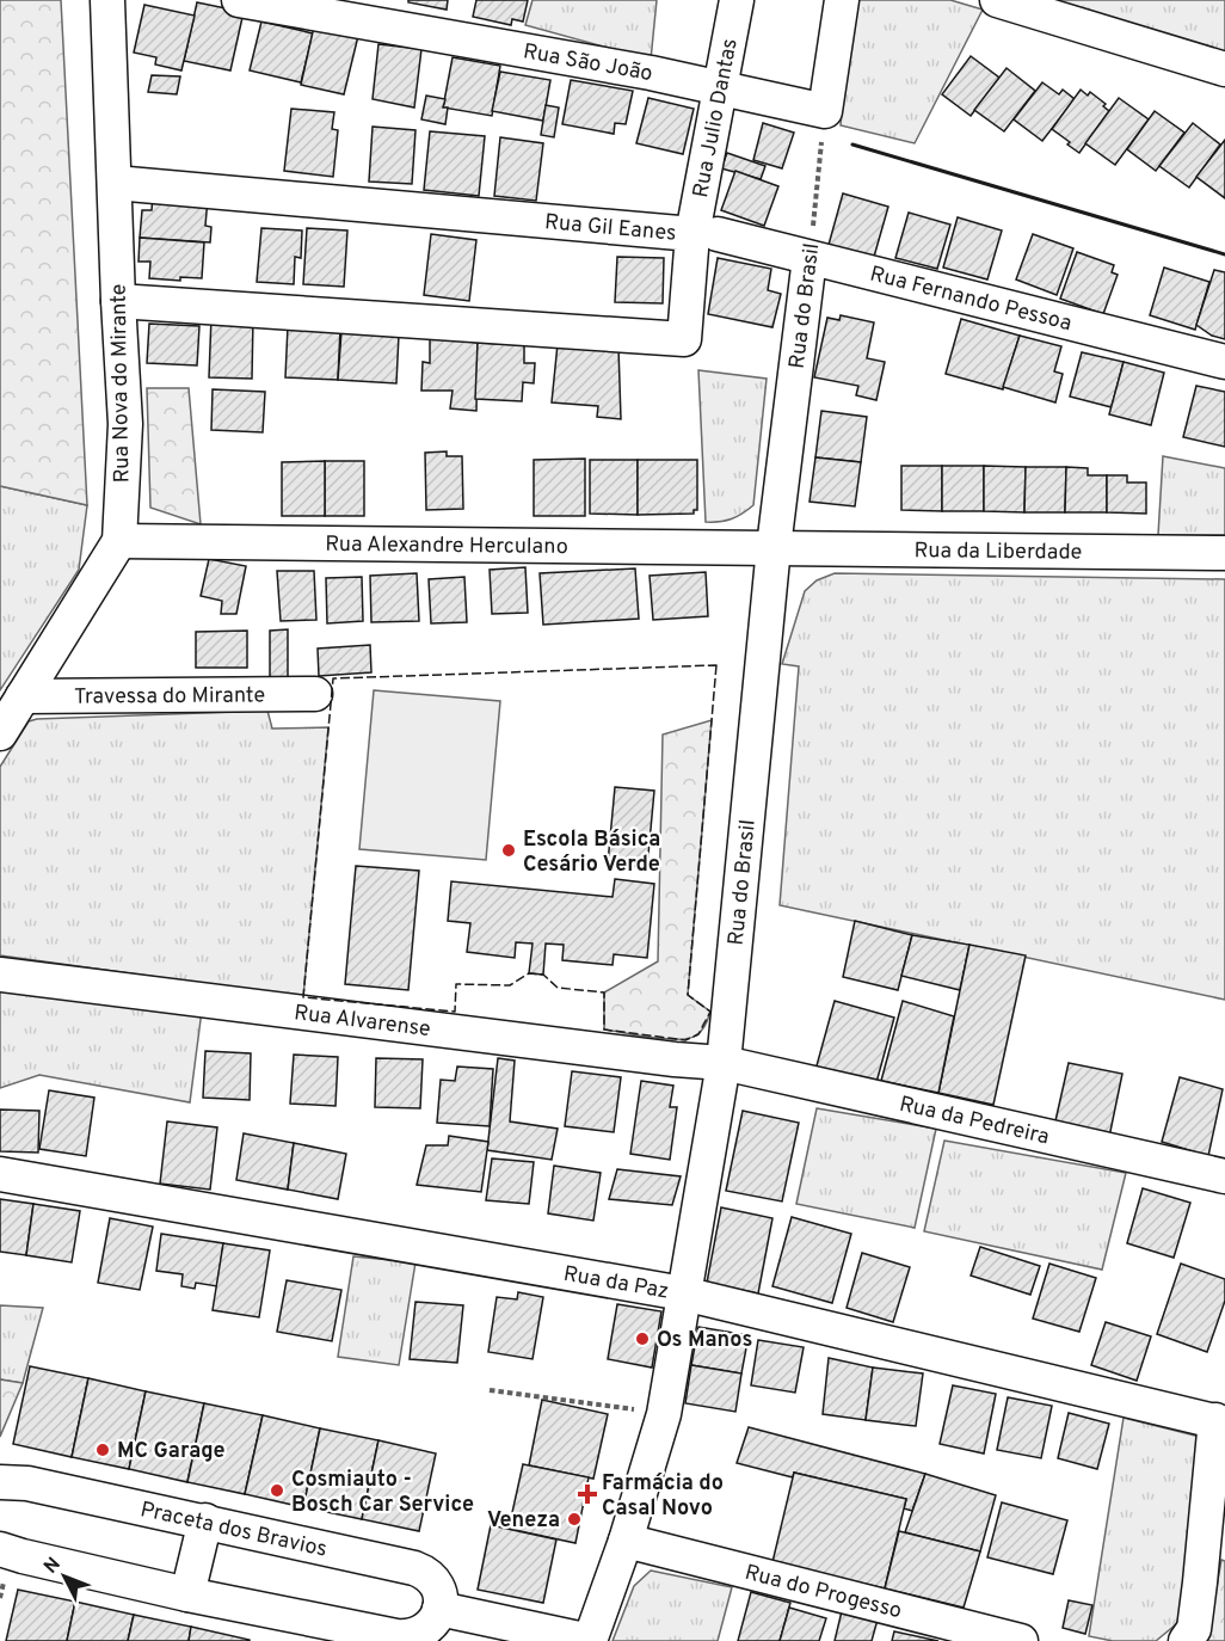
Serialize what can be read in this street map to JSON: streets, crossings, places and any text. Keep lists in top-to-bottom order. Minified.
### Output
{"streets":{"street":["Rua São João","Rua Julio Dantas","Rua Gil Eanes","Rua Fernando Pessoa","Rua do Brasil","Rua Nova do Mirante","Rua Alexandre Herculano","Rua da Liberdade","Travessa do Mirante","Rua Alvarense","Rua da Pedreira","Rua da Paz","Praceta dos Bravios","Rua do Progesso"]},"crossings":[["Rua São João","Rua Julio Dantas"],["Rua São João","Rua do Brasil"],["Rua Julio Dantas","Rua Gil Eanes"],["Rua Julio Dantas","Rua Fernando Pessoa"],["Rua Gil Eanes","Rua Fernando Pessoa"],["Rua Gil Eanes","Rua Nova do Mirante"],["Rua Fernando Pessoa","Rua do Brasil"],["Rua do Brasil","Rua Alexandre Herculano"],["Rua do Brasil","Rua da Liberdade"],["Rua do Brasil","Rua Alvarense"],["Rua do Brasil","Rua da Pedreira"],["Rua do Brasil","Rua da Paz"],["Rua do Brasil","Rua do Progesso"],["Rua Nova do Mirante","Rua Alexandre Herculano"],["Rua Nova do Mirante","Travessa do Mirante"],["Rua Alexandre Herculano","Rua da Liberdade"],["Rua Alvarense","Rua da Pedreira"]],"places":{"other":["Escola Básica Cesário Verde","Os Manos","MC Garage","Cosmiauto - Bosch Car Service","Veneza"],"health":["Farmácia do Casal Novo"]},"north":"top left"}
